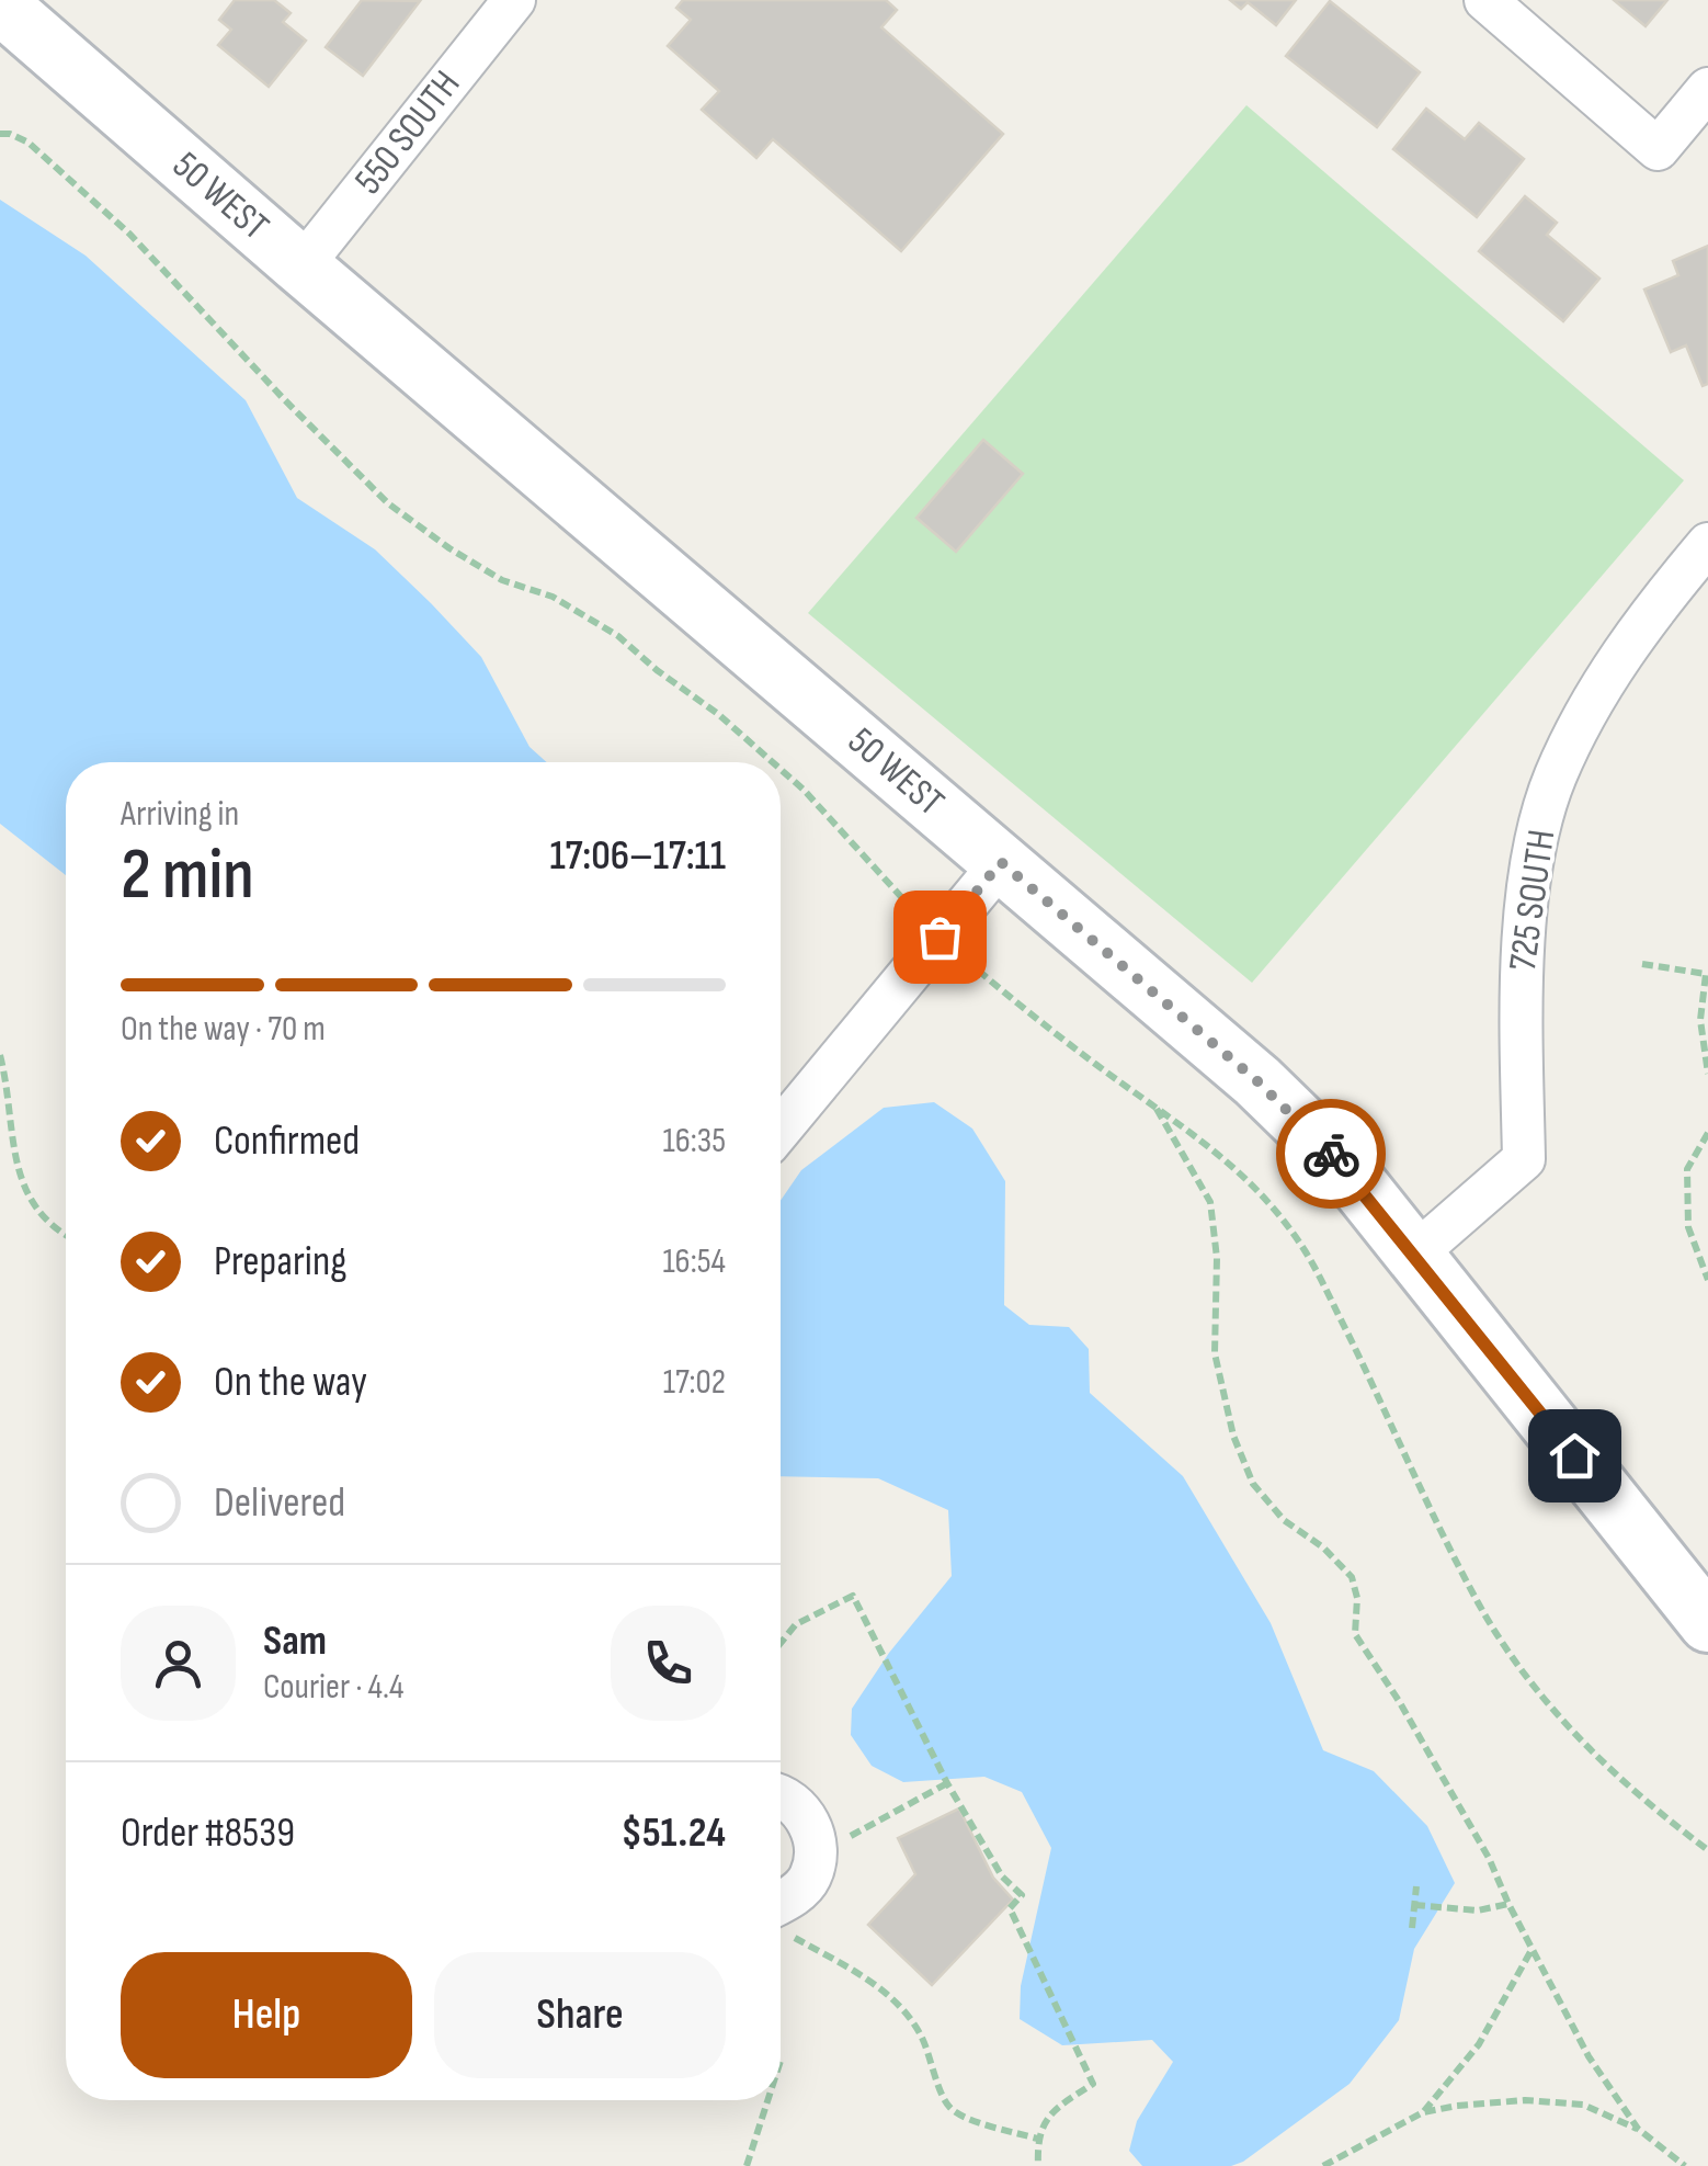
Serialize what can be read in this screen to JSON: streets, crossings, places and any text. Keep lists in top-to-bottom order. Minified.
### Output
{"streets":{"street":["550 SOUTH","50 WEST","725 SOUTH"]},"crossings":[["550 SOUTH","50 WEST"],["50 WEST","725 SOUTH"]],"page":{"heading":["2 min","Arriving in","17:06–17:11"],"panel":["Sam","Courier · 4.4","Order #8539","$51.24"],"bar":"On the way · 70 m","list":[["Confirmed","16:35"],["Preparing","16:54"],["On the way","17:02"],"Delivered"],"buttons":["Help","Share"]}}
